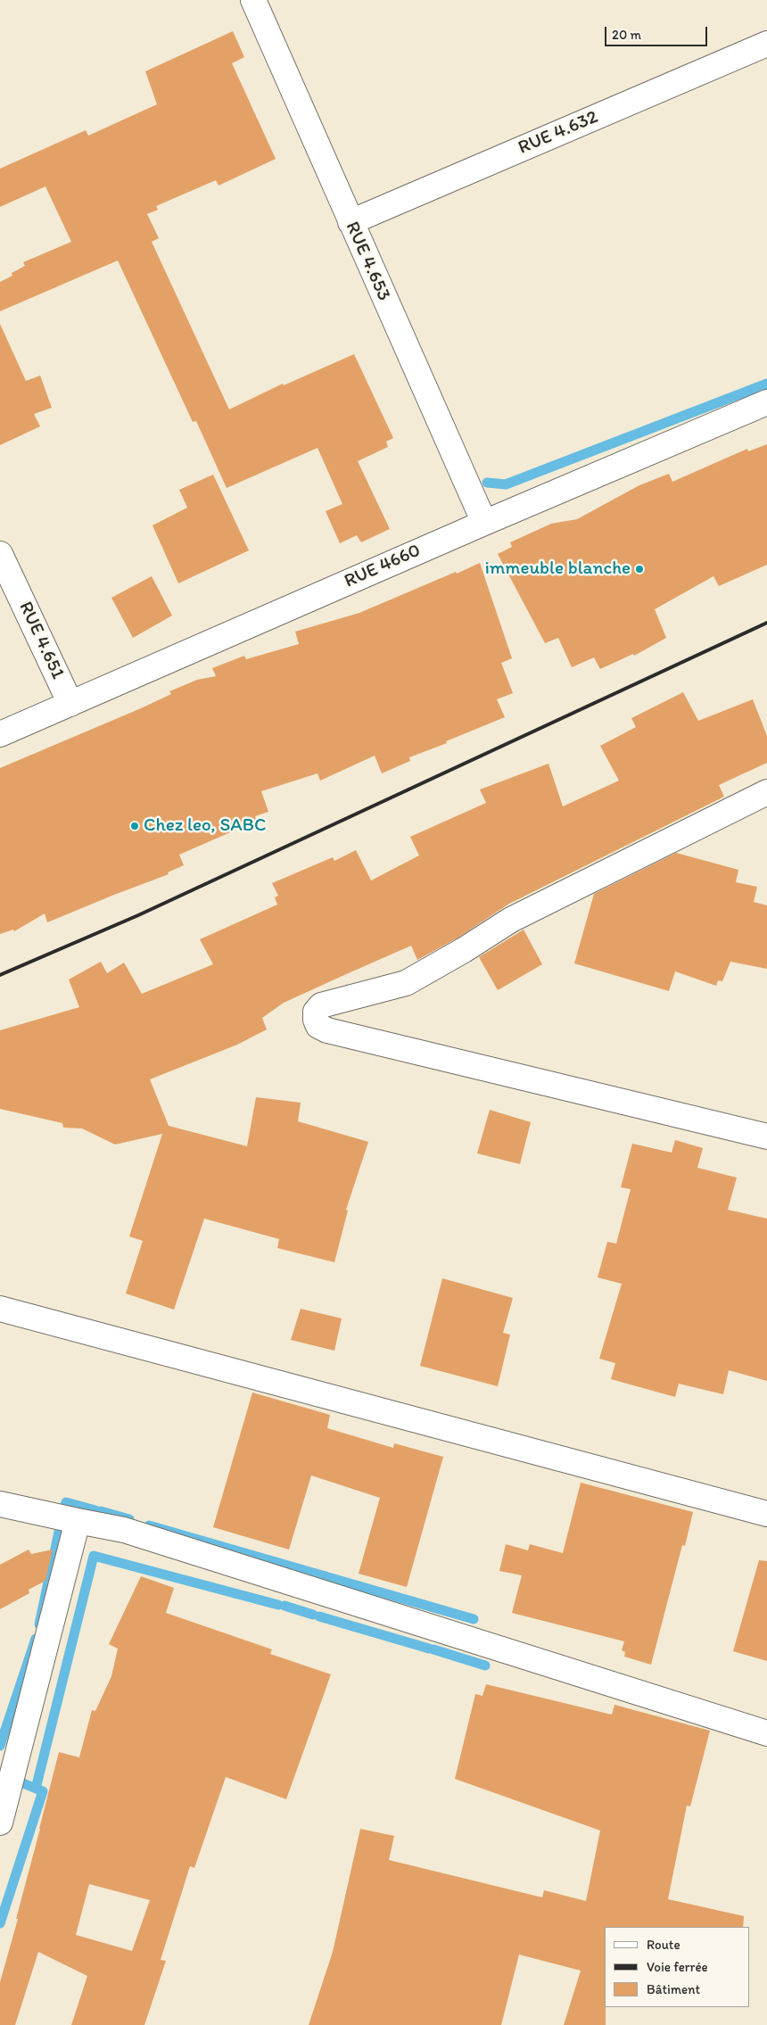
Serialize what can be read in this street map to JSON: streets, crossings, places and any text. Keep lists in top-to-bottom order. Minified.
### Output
{"streets":{"street":["RUE 4.632","RUE 4.653","RUE 4660","RUE 4.651"]},"crossings":[["RUE 4.632","RUE 4.653"],["RUE 4.653","RUE 4660"],["RUE 4660","RUE 4.651"]],"places":["immeuble blanche","Chez leo, SABC"],"legend":["Route","Voie ferrée","Bâtiment"],"scale_bar":"20 m"}
